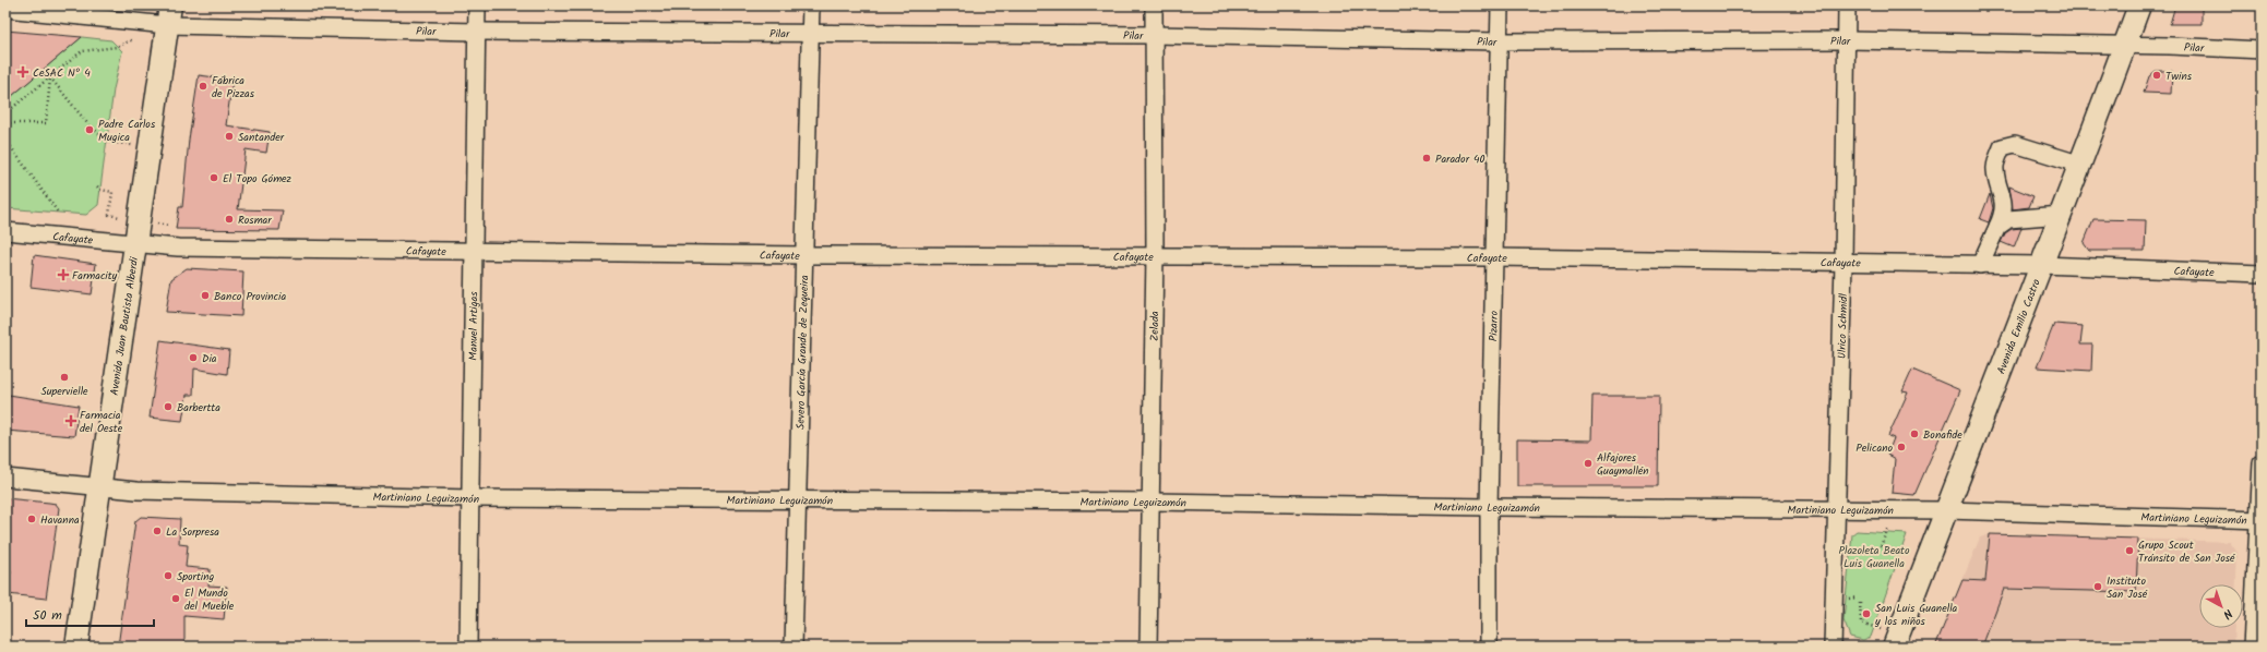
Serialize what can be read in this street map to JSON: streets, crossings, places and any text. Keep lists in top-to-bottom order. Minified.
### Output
{"streets":{"main road":["Avenida Juan Bautista Alberdi","Avenida Emilio Castro"],"street":["Pilar","Cafayate","Manuel Artigas","Zelada","Pizarro","Ulrico Schmidl","Severo García Grande de Zequeira","Martiniano Leguizamón"]},"crossings":[["Pilar","Avenida Juan Bautista Alberdi"],["Pilar","Manuel Artigas"],["Pilar","Zelada"],["Pilar","Pizarro"],["Pilar","Ulrico Schmidl"],["Pilar","Avenida Emilio Castro"],["Pilar","Severo García Grande de Zequeira"],["Cafayate","Avenida Juan Bautista Alberdi"],["Cafayate","Manuel Artigas"],["Cafayate","Zelada"],["Cafayate","Pizarro"],["Cafayate","Ulrico Schmidl"],["Cafayate","Avenida Emilio Castro"],["Cafayate","Severo García Grande de Zequeira"],["Avenida Juan Bautista Alberdi","Martiniano Leguizamón"],["Manuel Artigas","Martiniano Leguizamón"],["Zelada","Martiniano Leguizamón"],["Pizarro","Martiniano Leguizamón"],["Ulrico Schmidl","Martiniano Leguizamón"],["Avenida Emilio Castro","Martiniano Leguizamón"],["Severo García Grande de Zequeira","Martiniano Leguizamón"]],"parks":["Plazoleta Beato Luis Guanella"],"places":{"health":["CeSAC Nº 4","Farmacity","Farmacia del Oeste"],"other":["Twins","Fábrica de Pizzas","Padre Carlos Mugica","Santander","Parador 40","El Topo Gómez","Rosmar","Banco Provincia","Dia","Supervielle","Barbertta","Bonafide","Pelicano","Alfajores Guaymallén","Havanna","La Sorpresa","Grupo Scout Tránsito de San José","Sporting","Instituto San José","El Mundo del Mueble","San Luis Guanella y los niños"]},"scale_bar":"50 m","north":"bottom right"}
